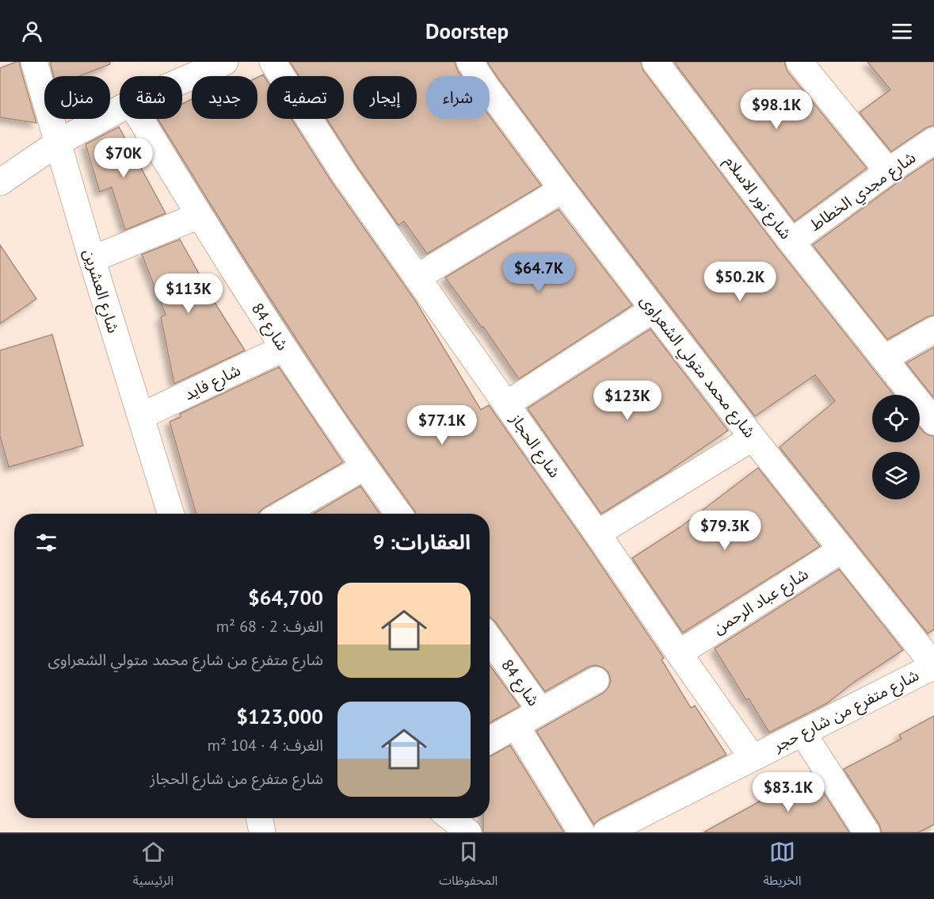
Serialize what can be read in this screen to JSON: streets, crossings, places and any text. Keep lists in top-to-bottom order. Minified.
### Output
{"streets":{"street":["شارع مجدي الخطاط","شارع نور الاسلام","شارع العشرين","شارع 84","شارع محمد متولي الشعراوى","شارع فايد","شارع الحجاز","شارع عباد الرحمن","شارع متفرع من شارع حجر"]},"crossings":[["شارع مجدي الخطاط","شارع نور الاسلام"],["شارع العشرين","شارع فايد"],["شارع 84","شارع فايد"],["شارع محمد متولي الشعراوى","شارع عباد الرحمن"],["شارع محمد متولي الشعراوى","شارع متفرع من شارع حجر"],["شارع الحجاز","شارع عباد الرحمن"],["شارع الحجاز","شارع متفرع من شارع حجر"]],"page":{"header":"Doorstep","chip":["شراء","إيجار","تصفية","جديد","شقة","منزل"],"price":["$98.1K","$70K","$64.7K","$50.2K","$113K","$123K","$77.1K","$79.3K","$83.1K"],"heading":"العقارات: 9","list":[{"name":"$64,700","note":"الغرف: 2 · 68 m² · شارع متفرع من شارع محمد متولي الشعراوى"},{"name":"$123,000","note":"الغرف: 4 · 104 m² · شارع متفرع من شارع الحجاز"}],"tabs":["الخريطة","المحفوظات","الرئيسية"]}}
